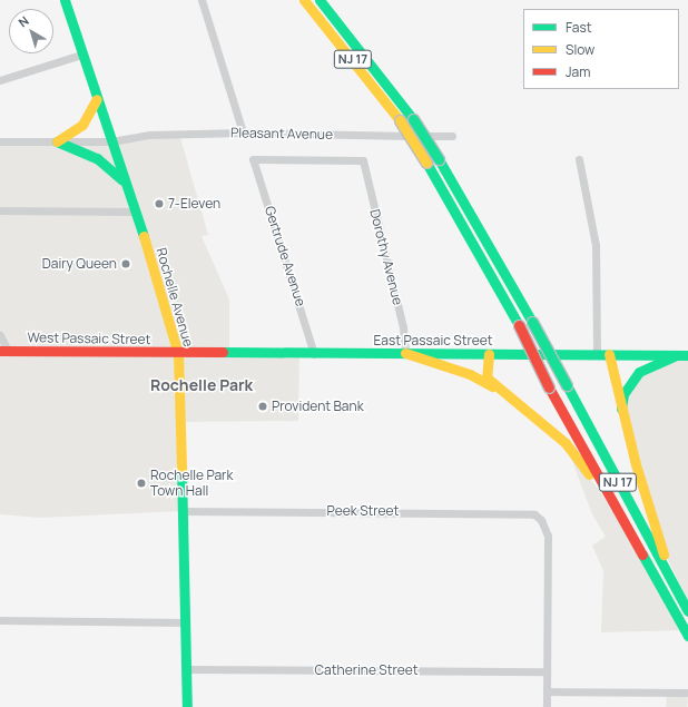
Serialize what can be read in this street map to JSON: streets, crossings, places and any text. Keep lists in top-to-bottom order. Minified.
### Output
{"streets":{"main road":["NJ 17","Rochelle Avenue","West Passaic Street","East Passaic Street"],"street":["Pleasant Avenue","Gertrude Avenue","Dorothy Avenue","Peek Street","Catherine Street"]},"crossings":[["Pleasant Avenue","Gertrude Avenue"],["Pleasant Avenue","Dorothy Avenue"],["Pleasant Avenue","Rochelle Avenue"],["Gertrude Avenue","East Passaic Street"],["Dorothy Avenue","East Passaic Street"],["Rochelle Avenue","West Passaic Street"],["Rochelle Avenue","East Passaic Street"],["Rochelle Avenue","Peek Street"],["Rochelle Avenue","Catherine Street"],["West Passaic Street","East Passaic Street"],["Peek Street","Catherine Street"]],"districts":["Rochelle Park"],"places":["7-Eleven","Dairy Queen","Provident Bank","Rochelle Park Town Hall"],"legend":["Fast","Slow","Jam"],"north":"top left"}
